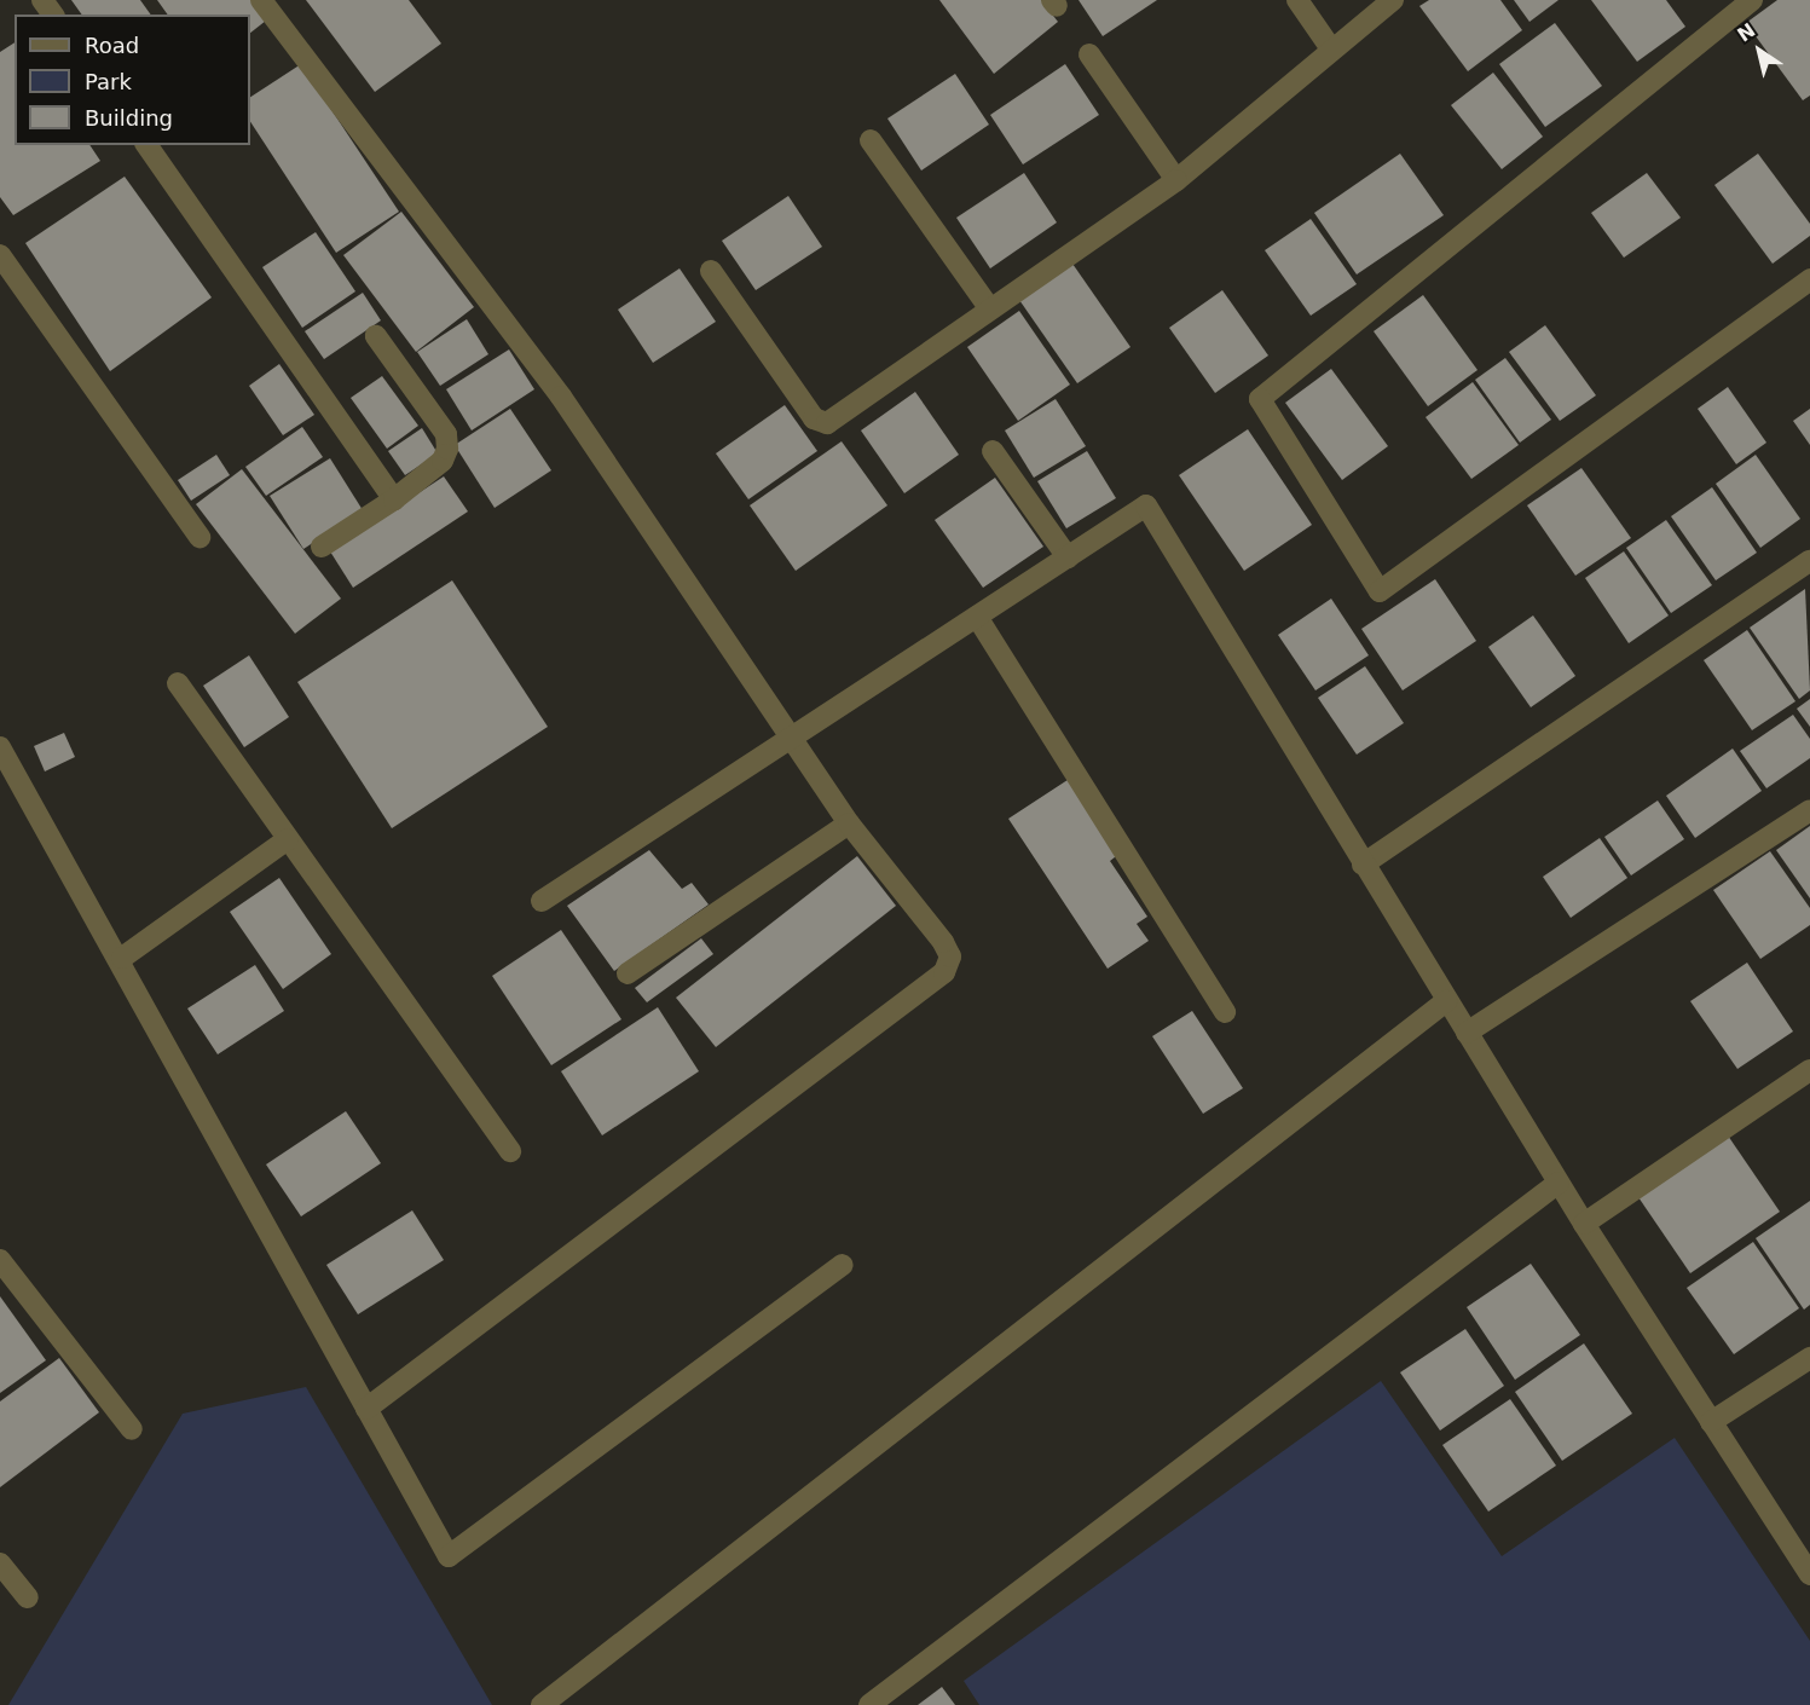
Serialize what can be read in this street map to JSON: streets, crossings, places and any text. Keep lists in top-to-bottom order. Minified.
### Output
{"legend":["Road","Park","Building"],"north":"top left"}
